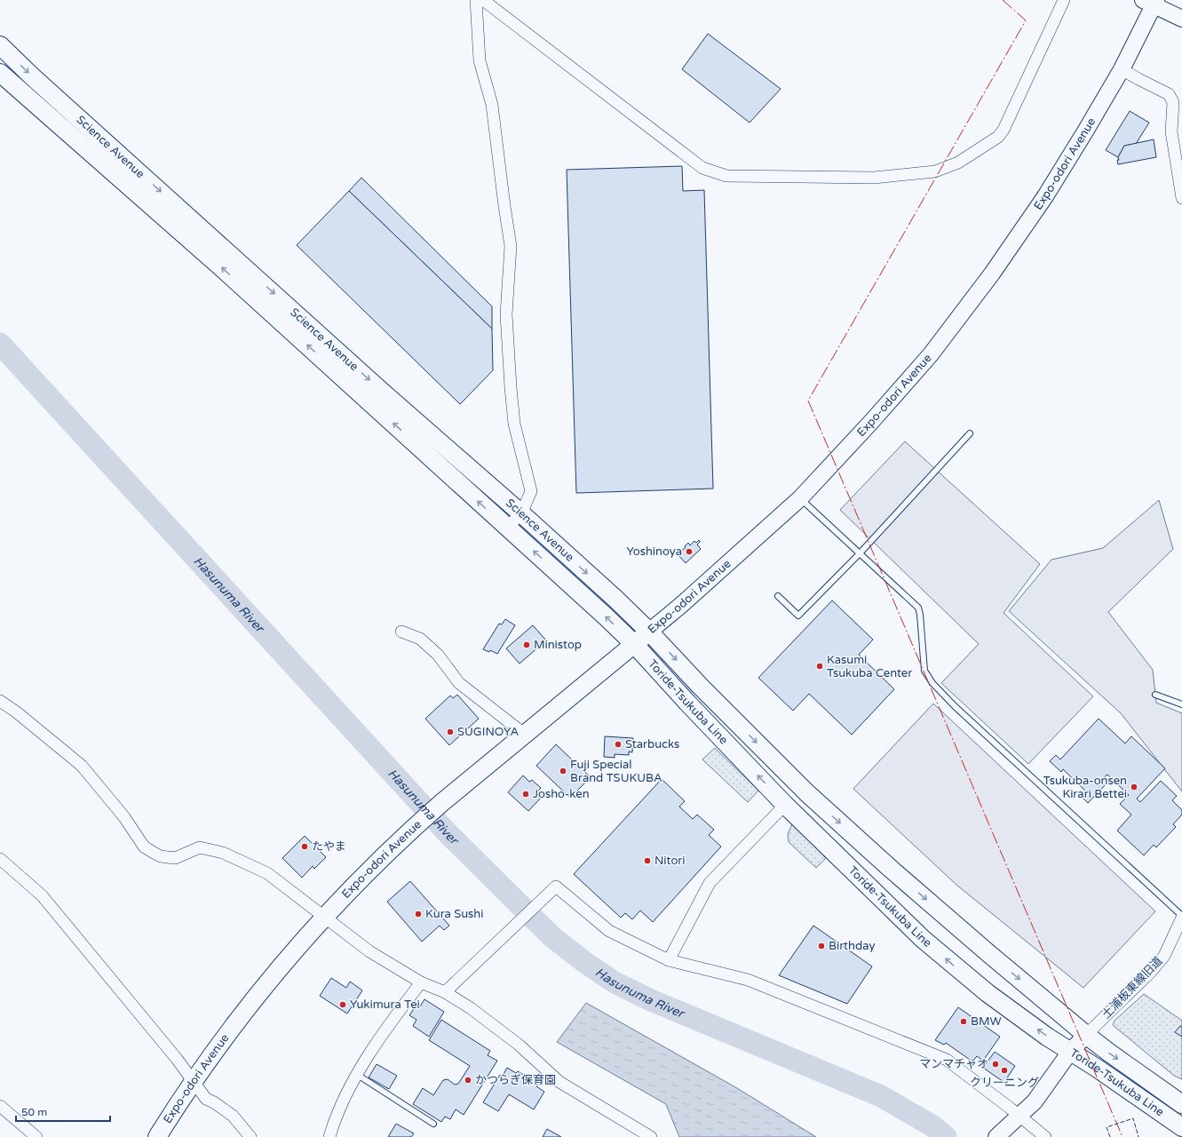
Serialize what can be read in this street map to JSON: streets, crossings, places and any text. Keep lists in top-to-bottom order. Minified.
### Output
{"streets":{"main road":["Science Avenue","Expo-odori Avenue","Toride-Tsukuba Line"],"street":["土浦板東線旧道"]},"crossings":[["Science Avenue","Expo-odori Avenue"],["Science Avenue","Toride-Tsukuba Line"],["Expo-odori Avenue","Toride-Tsukuba Line"],["Toride-Tsukuba Line","土浦板東線旧道"]],"water":["Hasunuma River"],"places":["Yoshinoya","Ministop","Kasumi Tsukuba Center","SUGINOYA","Starbucks","Fuji Special Brand TSUKUBA","Tsukuba-onsen Kirari Bettei","Josho-ken","たやま","Nitori","Kura Sushi","Birthday","Yukimura Tei","BMW","マンマチャオ","クリーニング","かつらぎ保育園"],"scale_bar":"50 m"}
